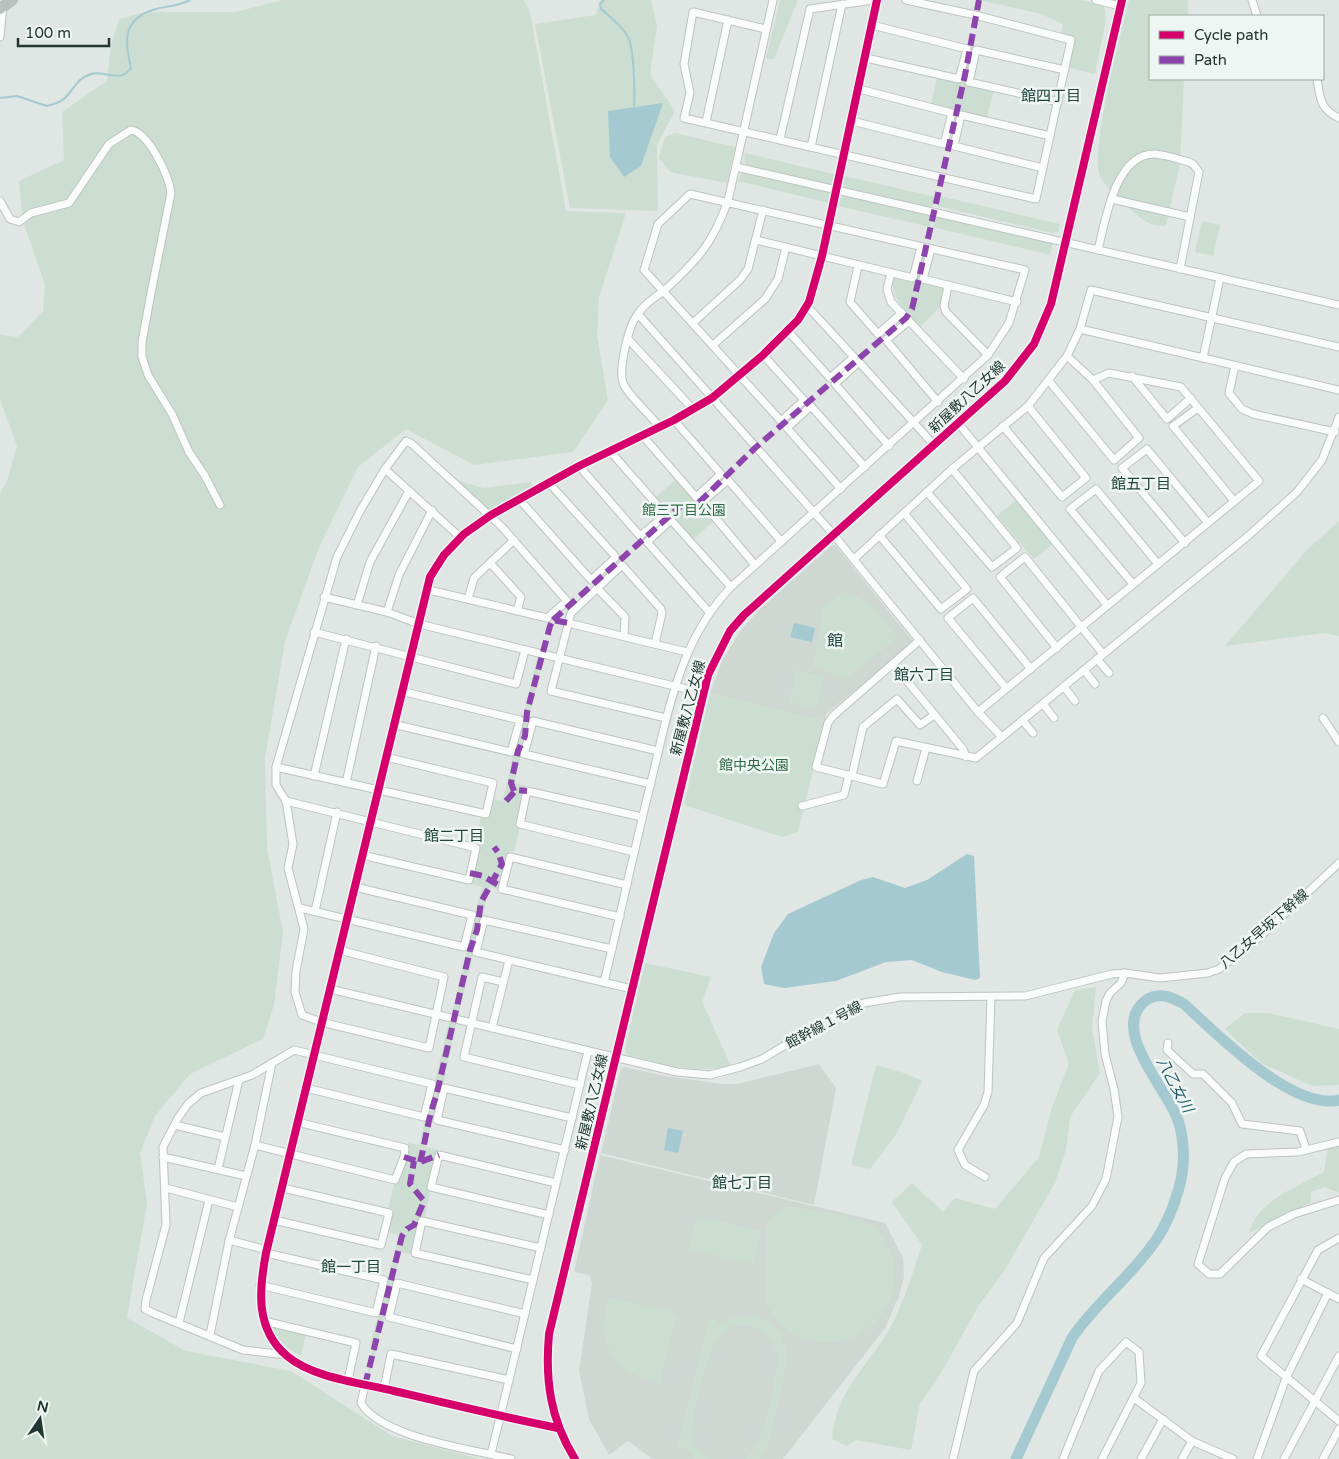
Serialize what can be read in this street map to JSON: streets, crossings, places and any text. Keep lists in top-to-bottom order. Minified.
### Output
{"streets":{"street":["新屋敷八乙女線","八乙女早坂下幹線","館幹線１号線"]},"crossings":[["新屋敷八乙女線","館幹線１号線"],["八乙女早坂下幹線","館幹線１号線"]],"districts":["館四丁目","館五丁目","館","館六丁目","館二丁目","館七丁目","館一丁目"],"water":["八乙女川"],"parks":["館三丁目公園","館中央公園"],"legend":["Cycle path","Path"],"scale_bar":"100 m","north":"top"}
